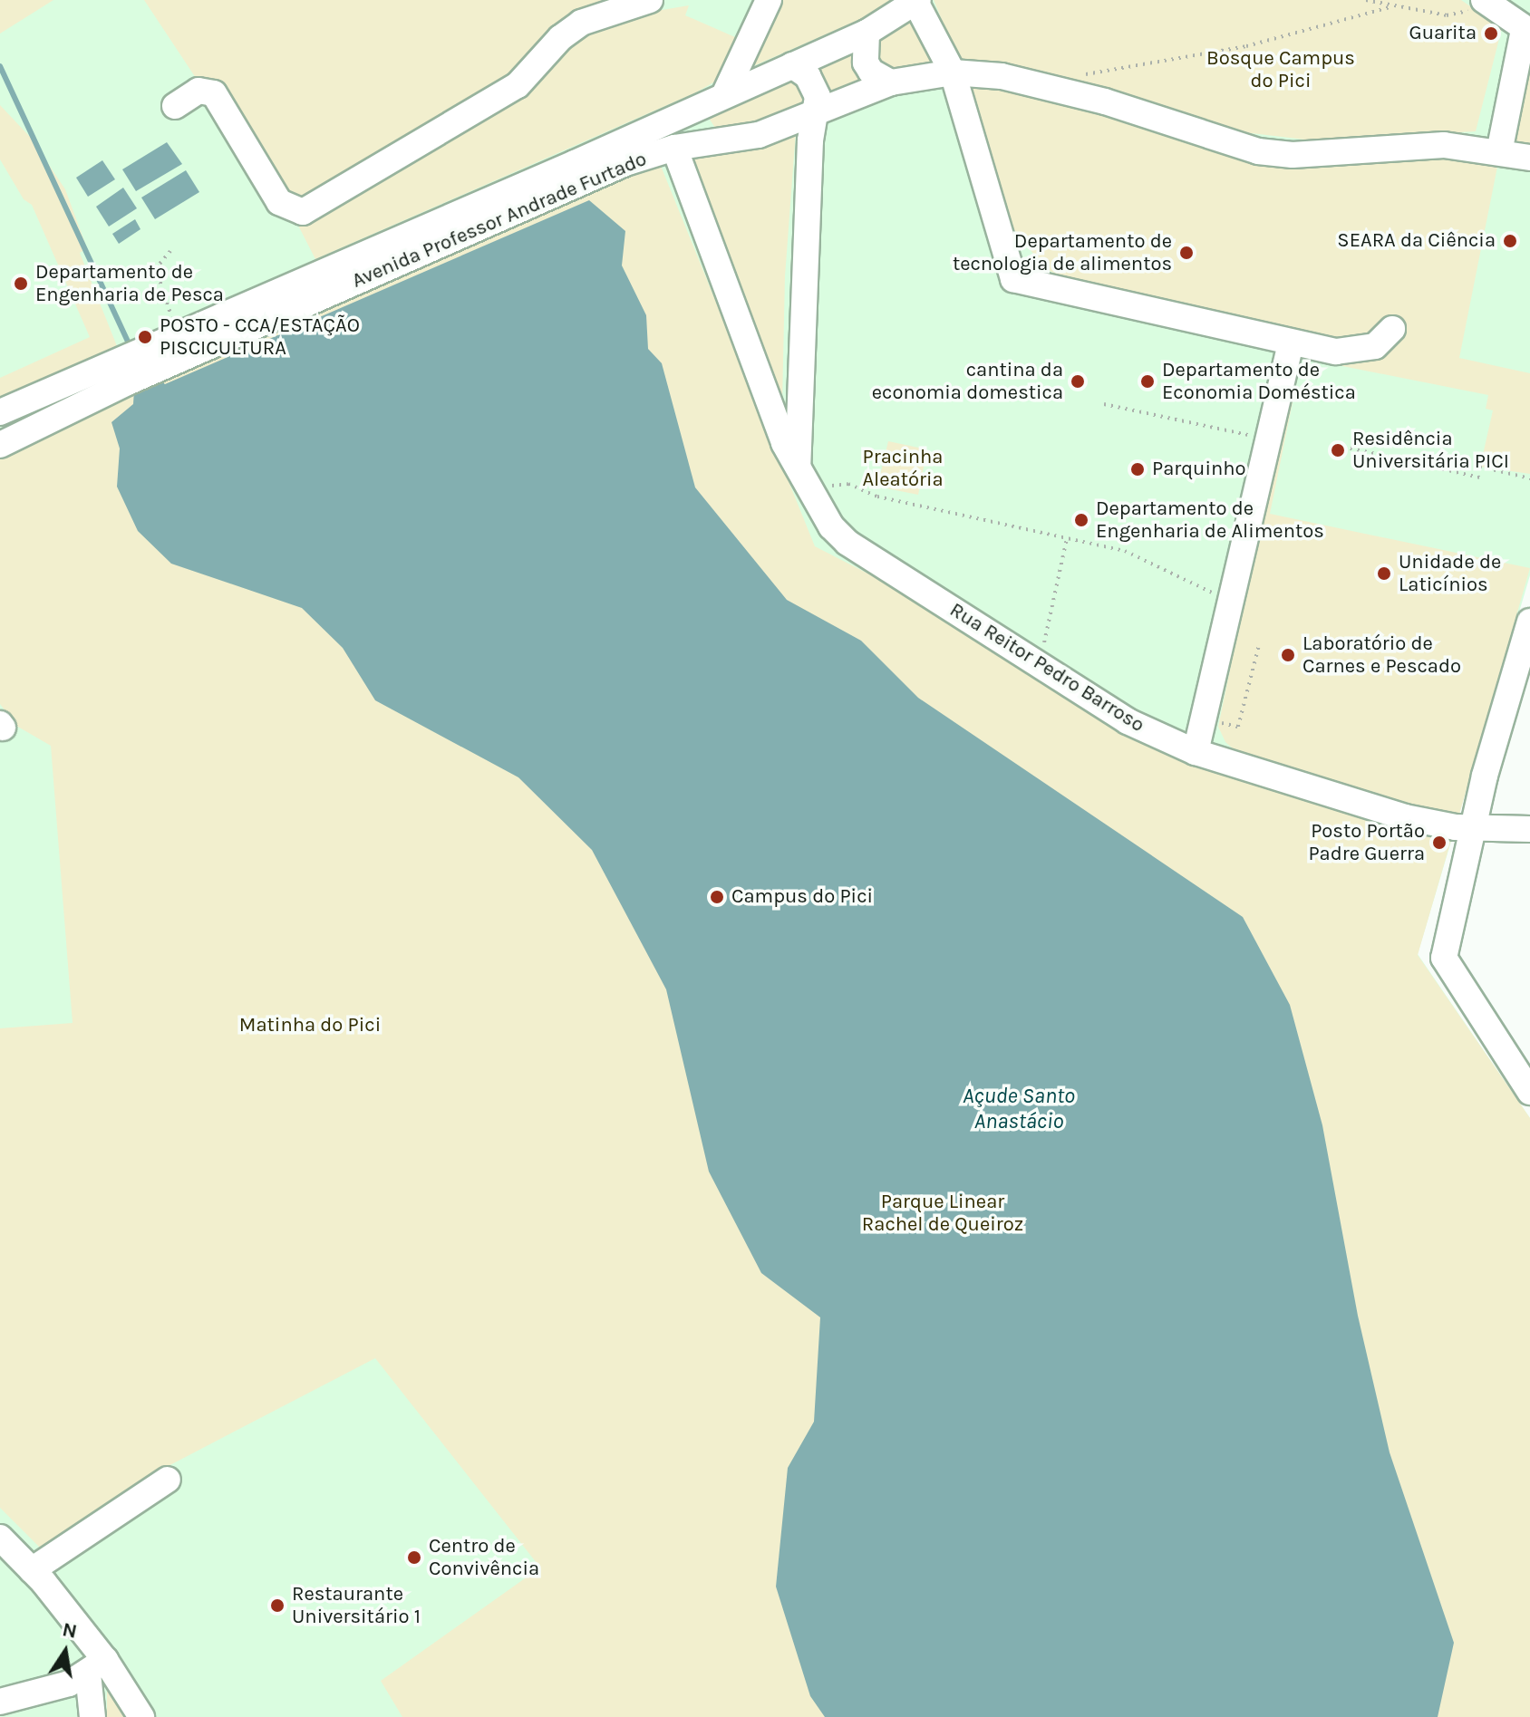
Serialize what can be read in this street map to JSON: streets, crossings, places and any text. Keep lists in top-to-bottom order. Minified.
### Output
{"streets":{"street":["Avenida Professor Andrade Furtado","Rua Reitor Pedro Barroso"]},"crossings":[["Avenida Professor Andrade Furtado","Rua Reitor Pedro Barroso"]],"water":["Açude Santo Anastácio"],"parks":["Bosque Campus do Pici","Pracinha Aleatória","Matinha do Pici","Parque Linear Rachel de Queiroz"],"places":["Guarita","SEARA da Ciência","Departamento de tecnologia de alimentos","Departamento de Engenharia de Pesca","POSTO - CCA/ESTAÇÃO PISCICULTURA","cantina da economia domestica","Departamento de Economia Doméstica","Residência Universitária PICI","Parquinho","Departamento de Engenharia de Alimentos","Unidade de Laticínios","Laboratório de Carnes e Pescado","Posto Portão Padre Guerra","Campus do Pici","Centro de Convivência","Restaurante Universitário 1"],"north":"top"}
